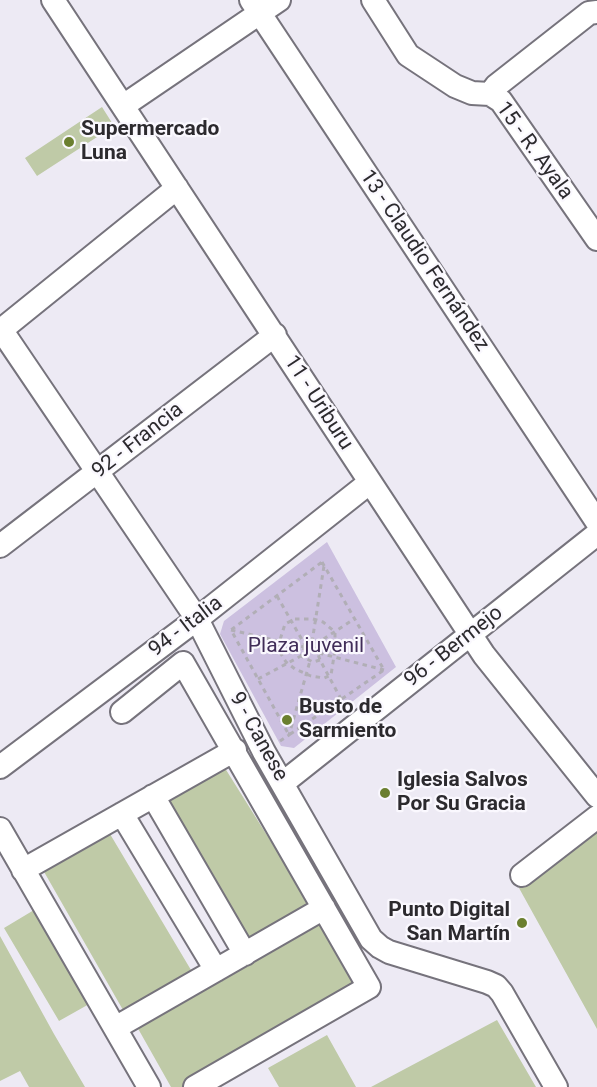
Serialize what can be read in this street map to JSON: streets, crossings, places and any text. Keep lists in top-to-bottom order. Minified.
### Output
{"streets":{"street":["15 - R. Ayala","13 - Claudio Fernández","11 - Uriburu","92 - Francia","94 - Italia","96 - Bermejo","9 - Canese"]},"crossings":[["11 - Uriburu","92 - Francia"],["11 - Uriburu","94 - Italia"],["11 - Uriburu","96 - Bermejo"],["92 - Francia","9 - Canese"],["94 - Italia","9 - Canese"],["96 - Bermejo","9 - Canese"]],"parks":["Plaza juvenil"],"places":["Supermercado Luna","Busto de Sarmiento","Iglesia Salvos Por Su Gracia","Punto Digital San Martín"]}
